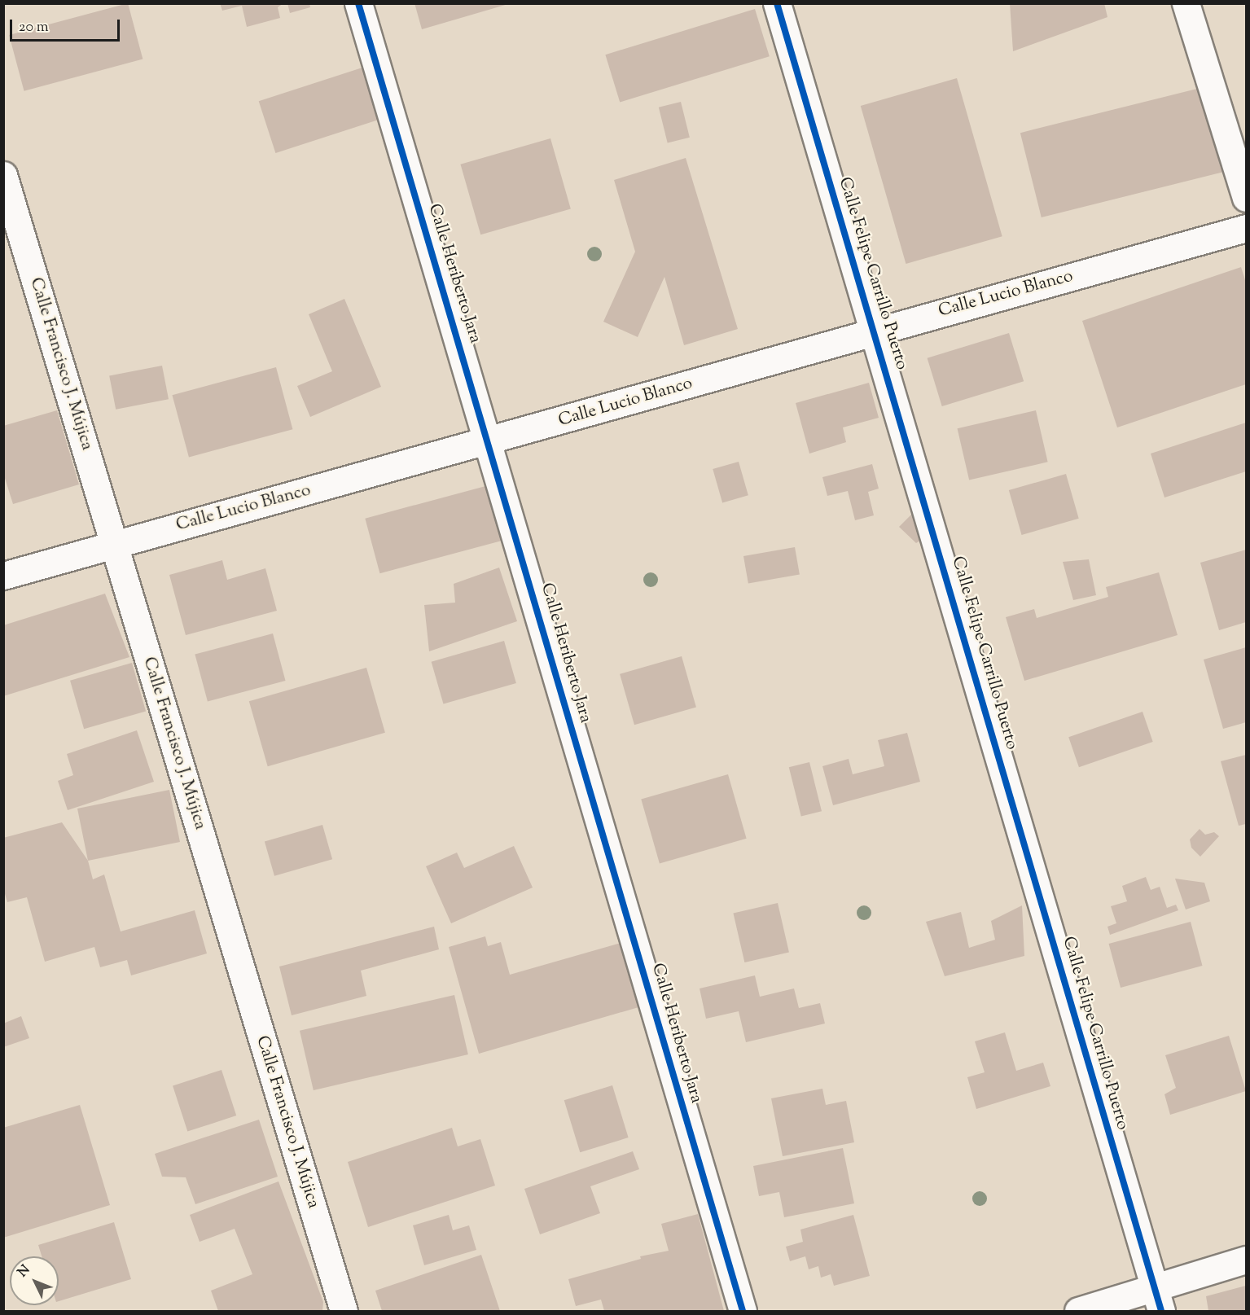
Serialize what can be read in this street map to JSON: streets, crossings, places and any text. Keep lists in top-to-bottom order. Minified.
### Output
{"streets":{"street":["Calle Heriberto Jara","Calle Felipe Carrillo Puerto","Calle Lucio Blanco","Calle Francisco J. Mújica"]},"crossings":[["Calle Heriberto Jara","Calle Lucio Blanco"],["Calle Felipe Carrillo Puerto","Calle Lucio Blanco"],["Calle Lucio Blanco","Calle Francisco J. Mújica"]],"scale_bar":"20 m","north":"top left"}
